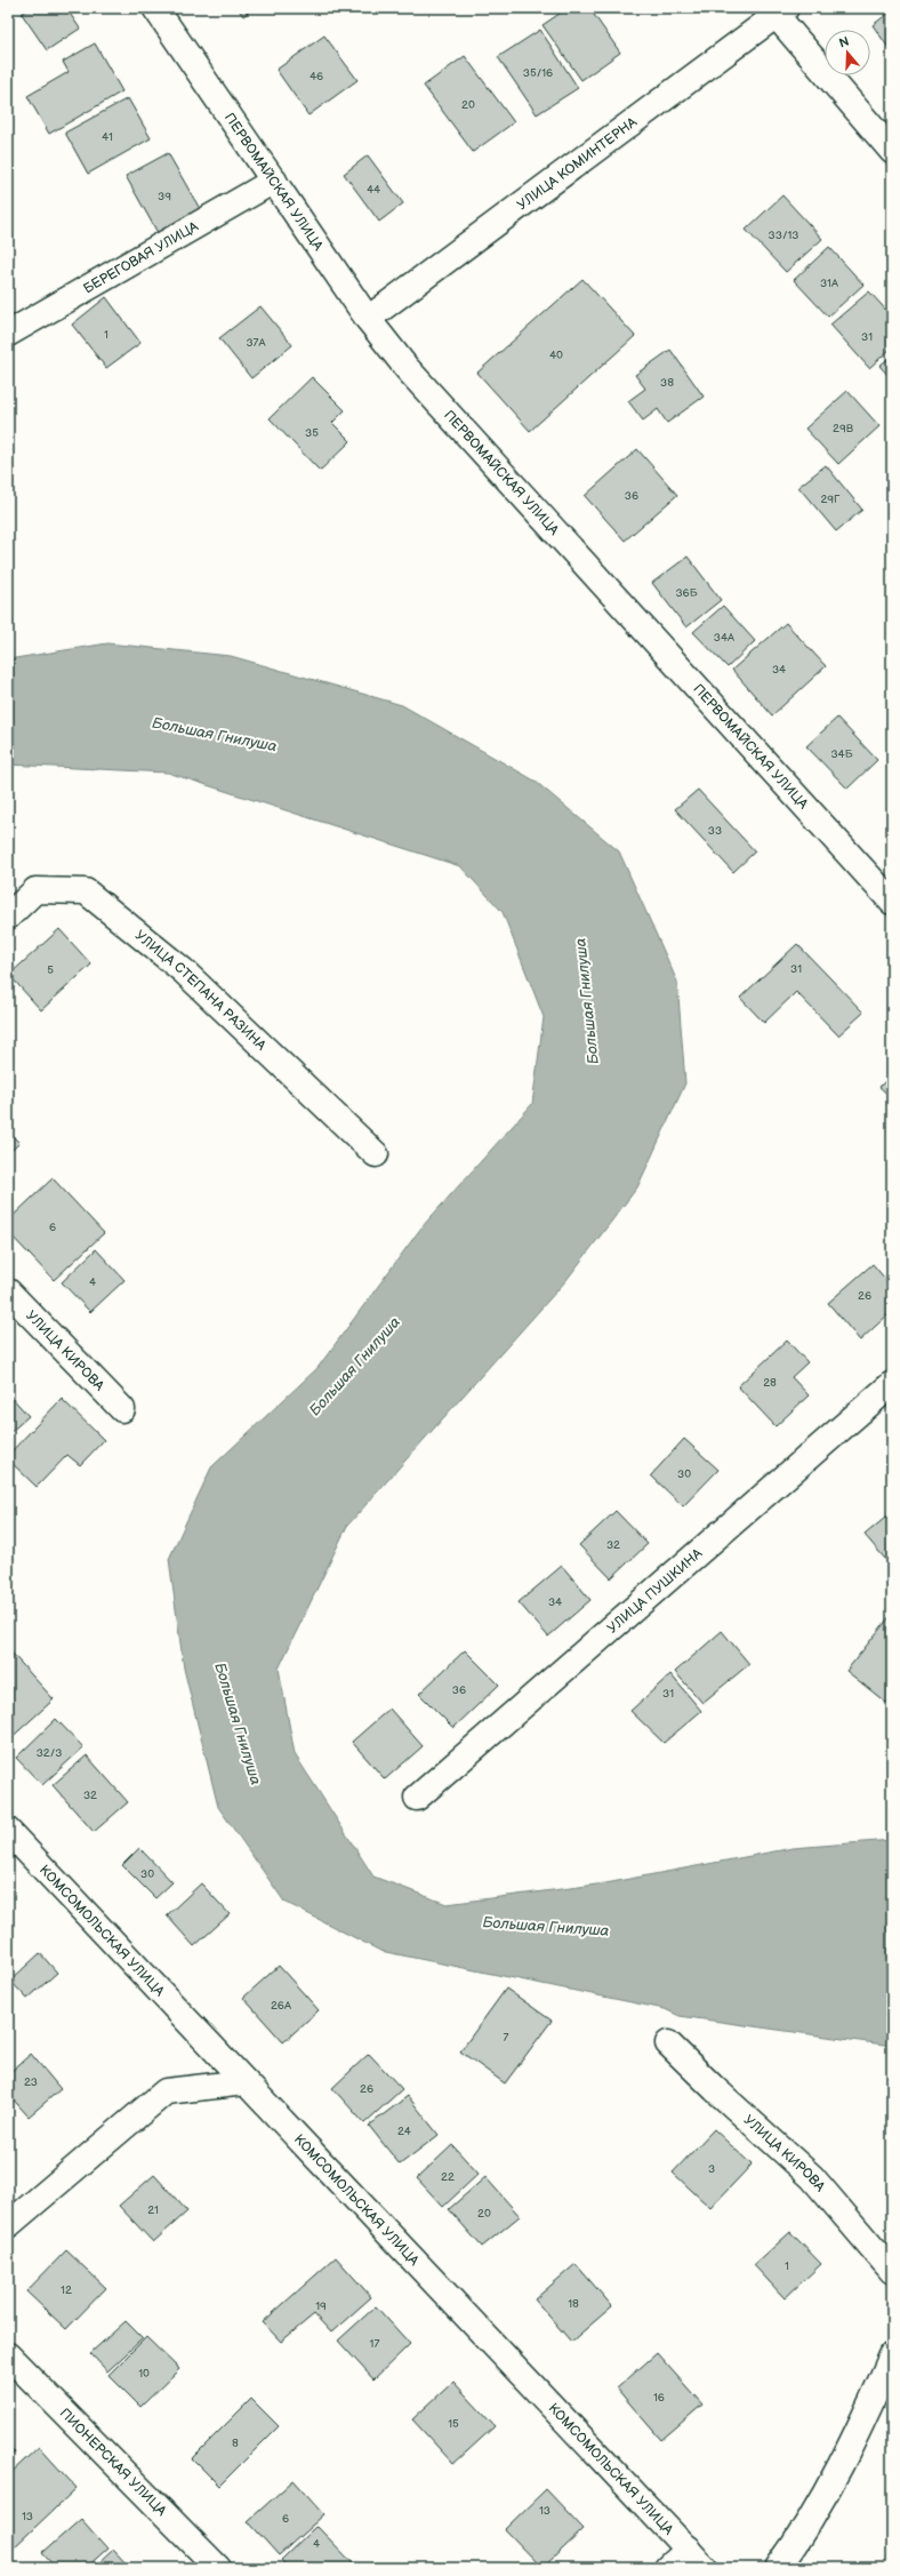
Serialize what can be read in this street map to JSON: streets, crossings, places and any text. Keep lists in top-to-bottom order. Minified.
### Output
{"streets":{"street":["УЛИЦА КОМИНТЕРНА","ПЕРВОМАЙСКАЯ УЛИЦА","БЕРЕГОВАЯ УЛИЦА","УЛИЦА СТЕПАНА РАЗИНА","УЛИЦА КИРОВА","УЛИЦА ПУШКИНА","КОМСОМОЛЬСКАЯ УЛИЦА","ПИОНЕРСКАЯ УЛИЦА"]},"crossings":[["УЛИЦА КОМИНТЕРНА","ПЕРВОМАЙСКАЯ УЛИЦА"],["ПЕРВОМАЙСКАЯ УЛИЦА","БЕРЕГОВАЯ УЛИЦА"]],"water":["Большая Гнилуша"],"house_numbers":["35/16","46","20","41","44","39","33/13","31А","1","31","37А","40","38","29В","35","36","29Г","36Б","34А","34","34Б","33","31","5","6","4","26","28","30","32","34","36","31","32/3","32","30","26А","7","23","26","24","3","22","21","20","1","12","18","19","17","10","16","15","8","13","13","6","4"],"north":"top"}
